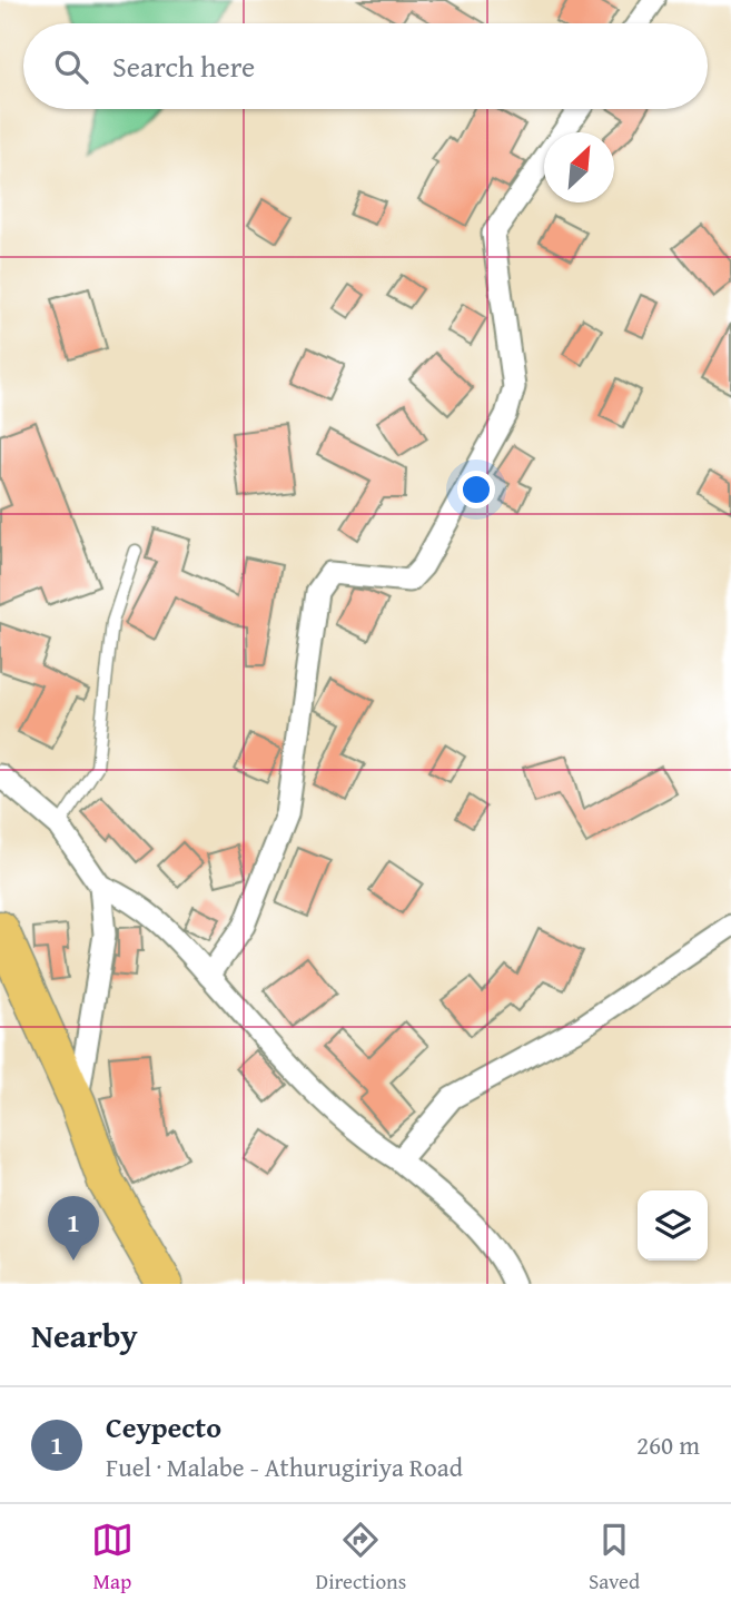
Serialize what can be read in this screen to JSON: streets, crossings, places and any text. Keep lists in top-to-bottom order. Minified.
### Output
{"north":"top right","page":{"search":"Search here","pins":"1","heading":"Nearby","list":[{"mark":"1","name":"Ceypecto","note":"Fuel · Malabe - Athurugiriya Road","value":"260 m"}],"nav":["Map","Directions","Saved"]}}
